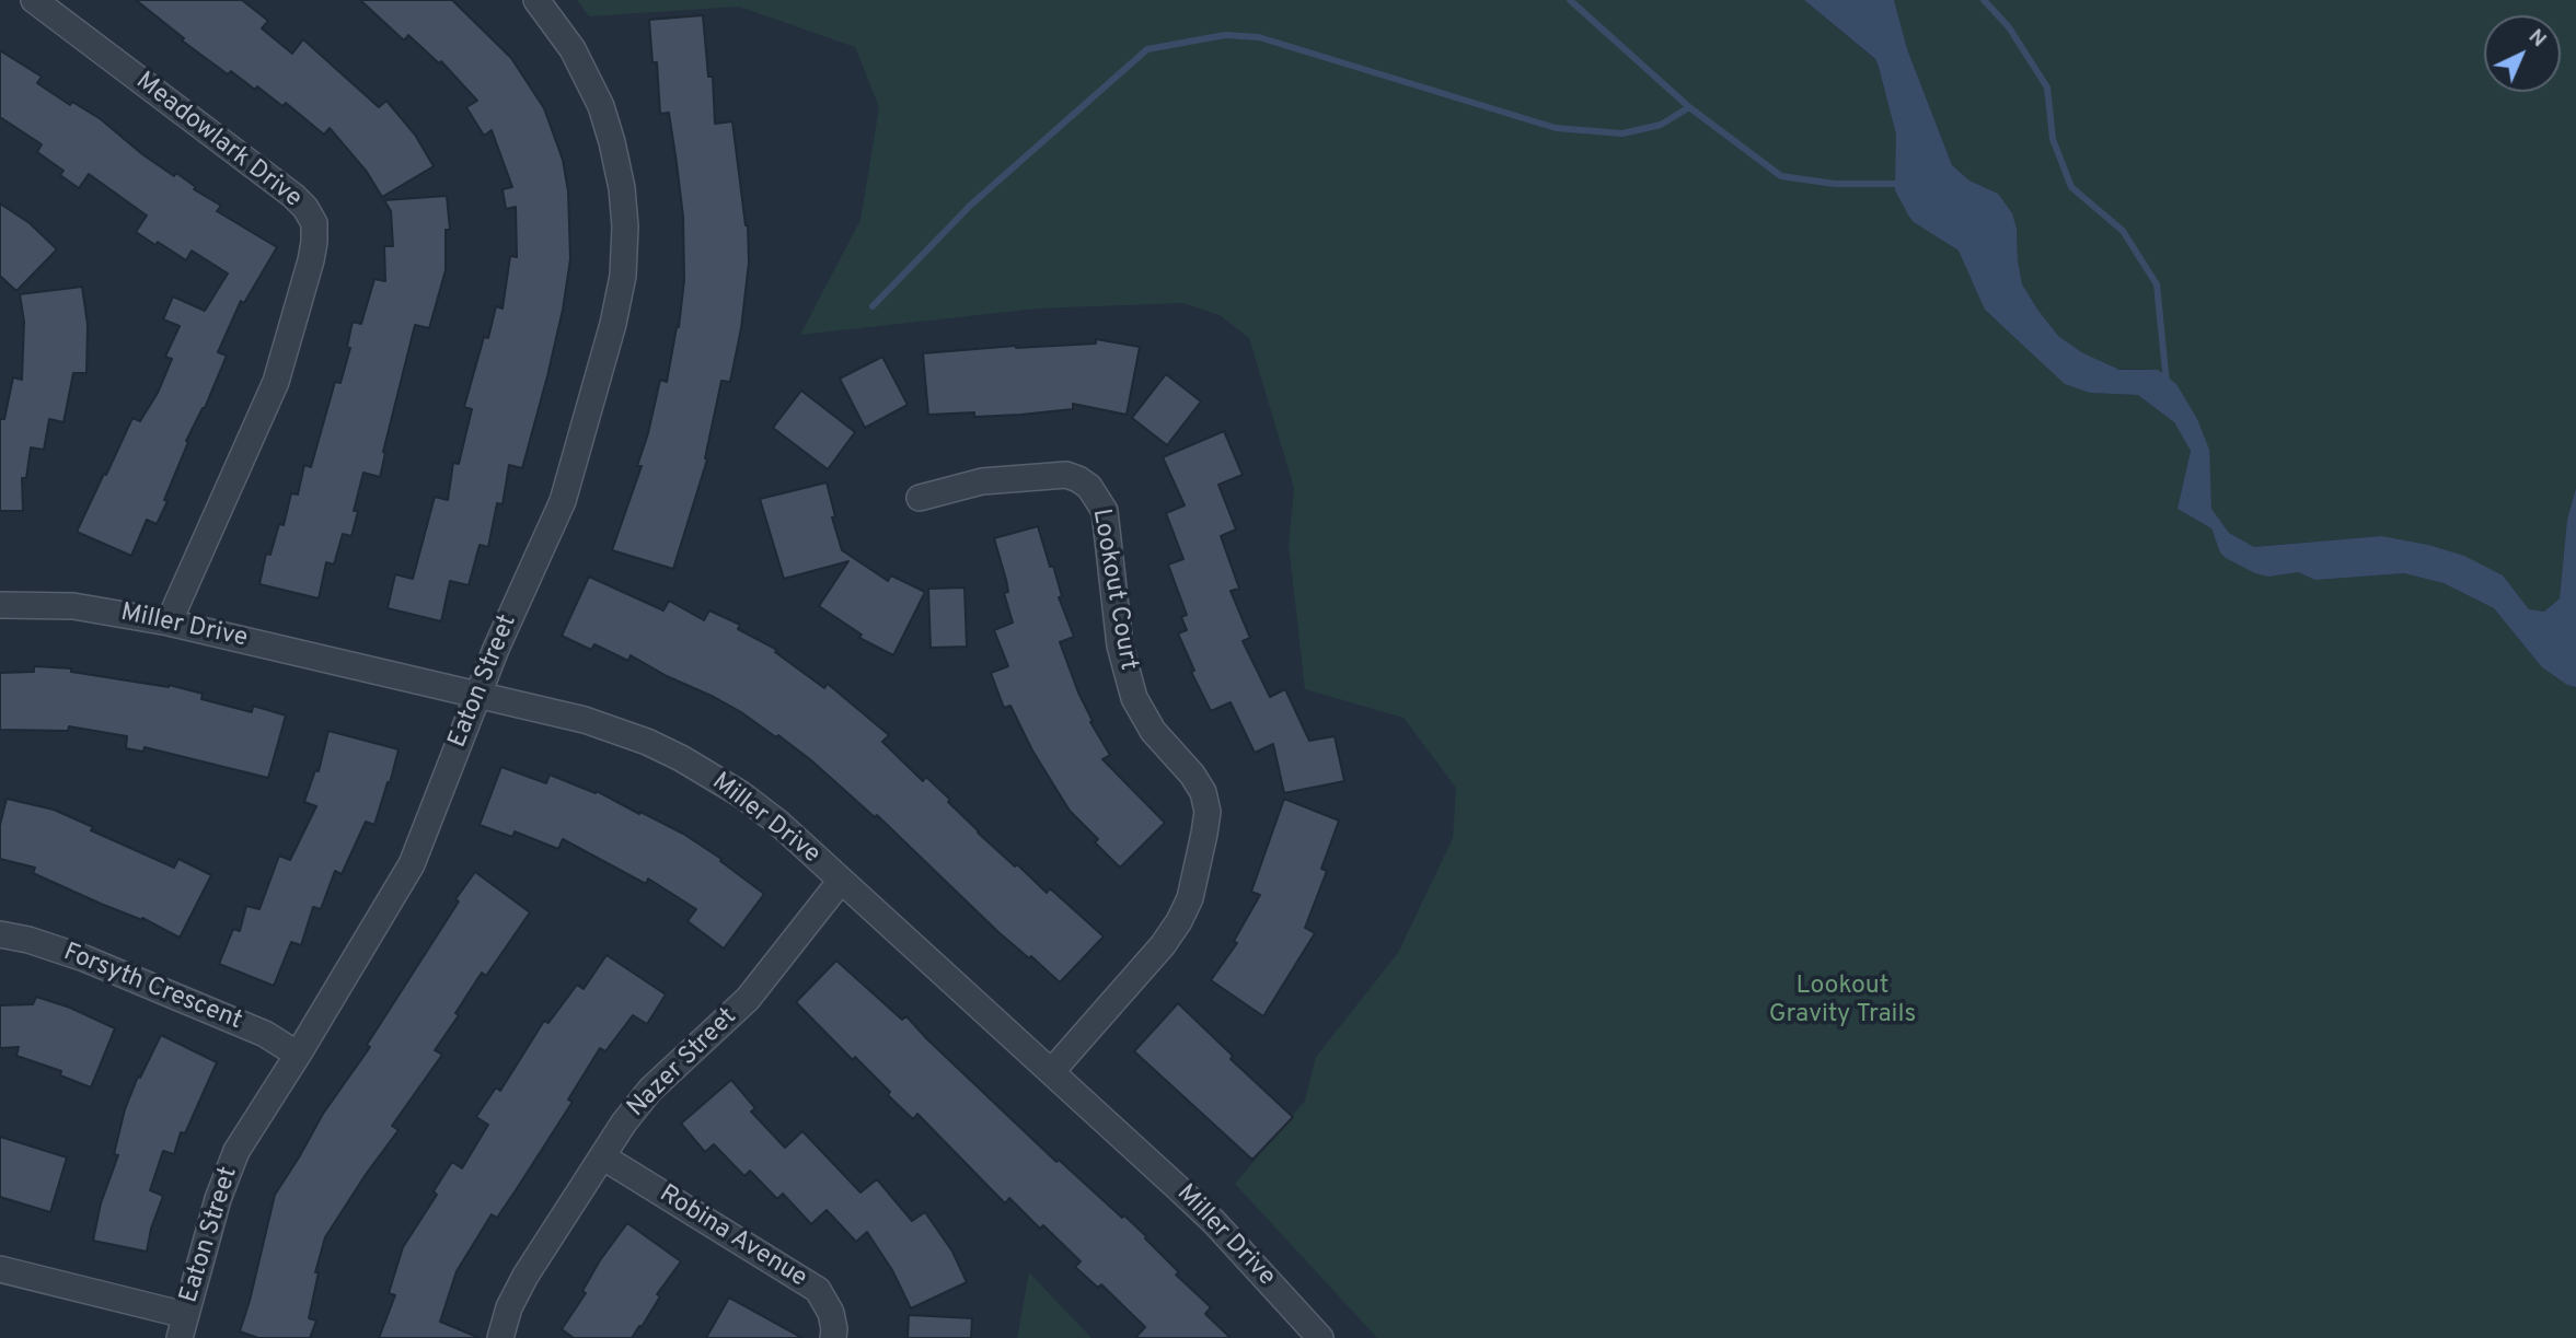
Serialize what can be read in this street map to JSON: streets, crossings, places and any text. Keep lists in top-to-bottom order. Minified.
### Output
{"streets":{"street":["Meadowlark Drive","Lookout Court","Miller Drive","Eaton Street","Forsyth Crescent","Nazer Street","Robina Avenue"]},"crossings":[["Meadowlark Drive","Miller Drive"],["Lookout Court","Miller Drive"],["Miller Drive","Eaton Street"],["Miller Drive","Nazer Street"],["Eaton Street","Forsyth Crescent"],["Nazer Street","Robina Avenue"]],"parks":["Lookout Gravity Trails"],"north":"top right"}
